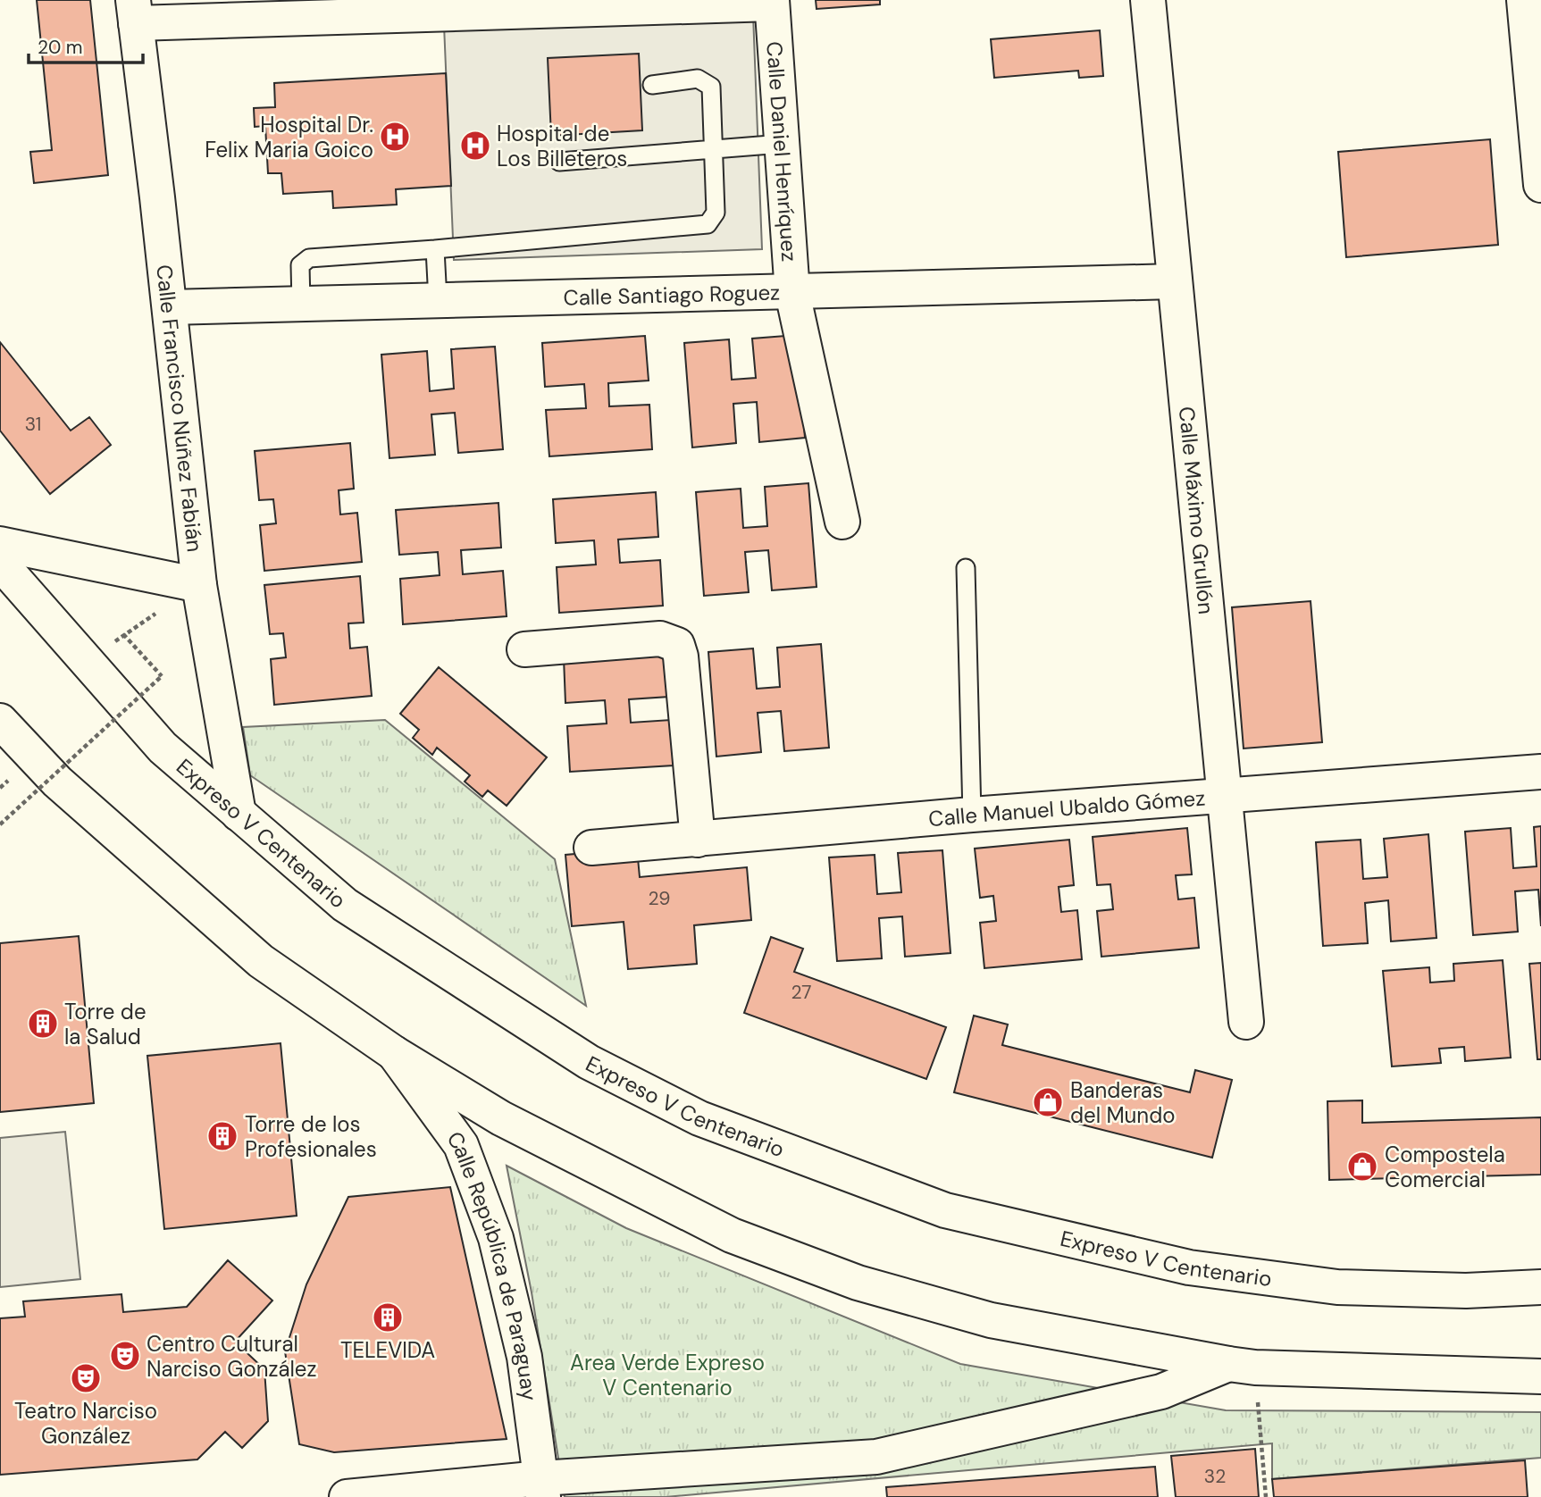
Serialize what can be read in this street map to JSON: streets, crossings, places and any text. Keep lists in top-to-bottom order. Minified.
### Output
{"streets":{"street":["Calle Daniel Henríquez","Calle Santiago Roguez","Calle Francisco Núñez Fabián","Calle Máximo Grullón","Calle Manuel Ubaldo Gómez","Expreso V Centenario","Calle República de Paraguay"]},"crossings":[["Calle Daniel Henríquez","Calle Santiago Roguez"],["Calle Santiago Roguez","Calle Francisco Núñez Fabián"],["Calle Santiago Roguez","Calle Máximo Grullón"],["Calle Francisco Núñez Fabián","Expreso V Centenario"],["Calle Máximo Grullón","Calle Manuel Ubaldo Gómez"]],"parks":["Area Verde Expreso V Centenario"],"places":{"hospital":["Hospital Dr. Felix Maria Goico","Hospital de Los Billeteros"],"building":["Torre de la Salud","Torre de los Profesionales","TELEVIDA"],"shop":["Banderas del Mundo","Compostela Comercial"],"theatre":["Centro Cultural Narciso González","Teatro Narciso González"]},"house_numbers":["31","29","27","32"],"scale_bar":"20 m"}
